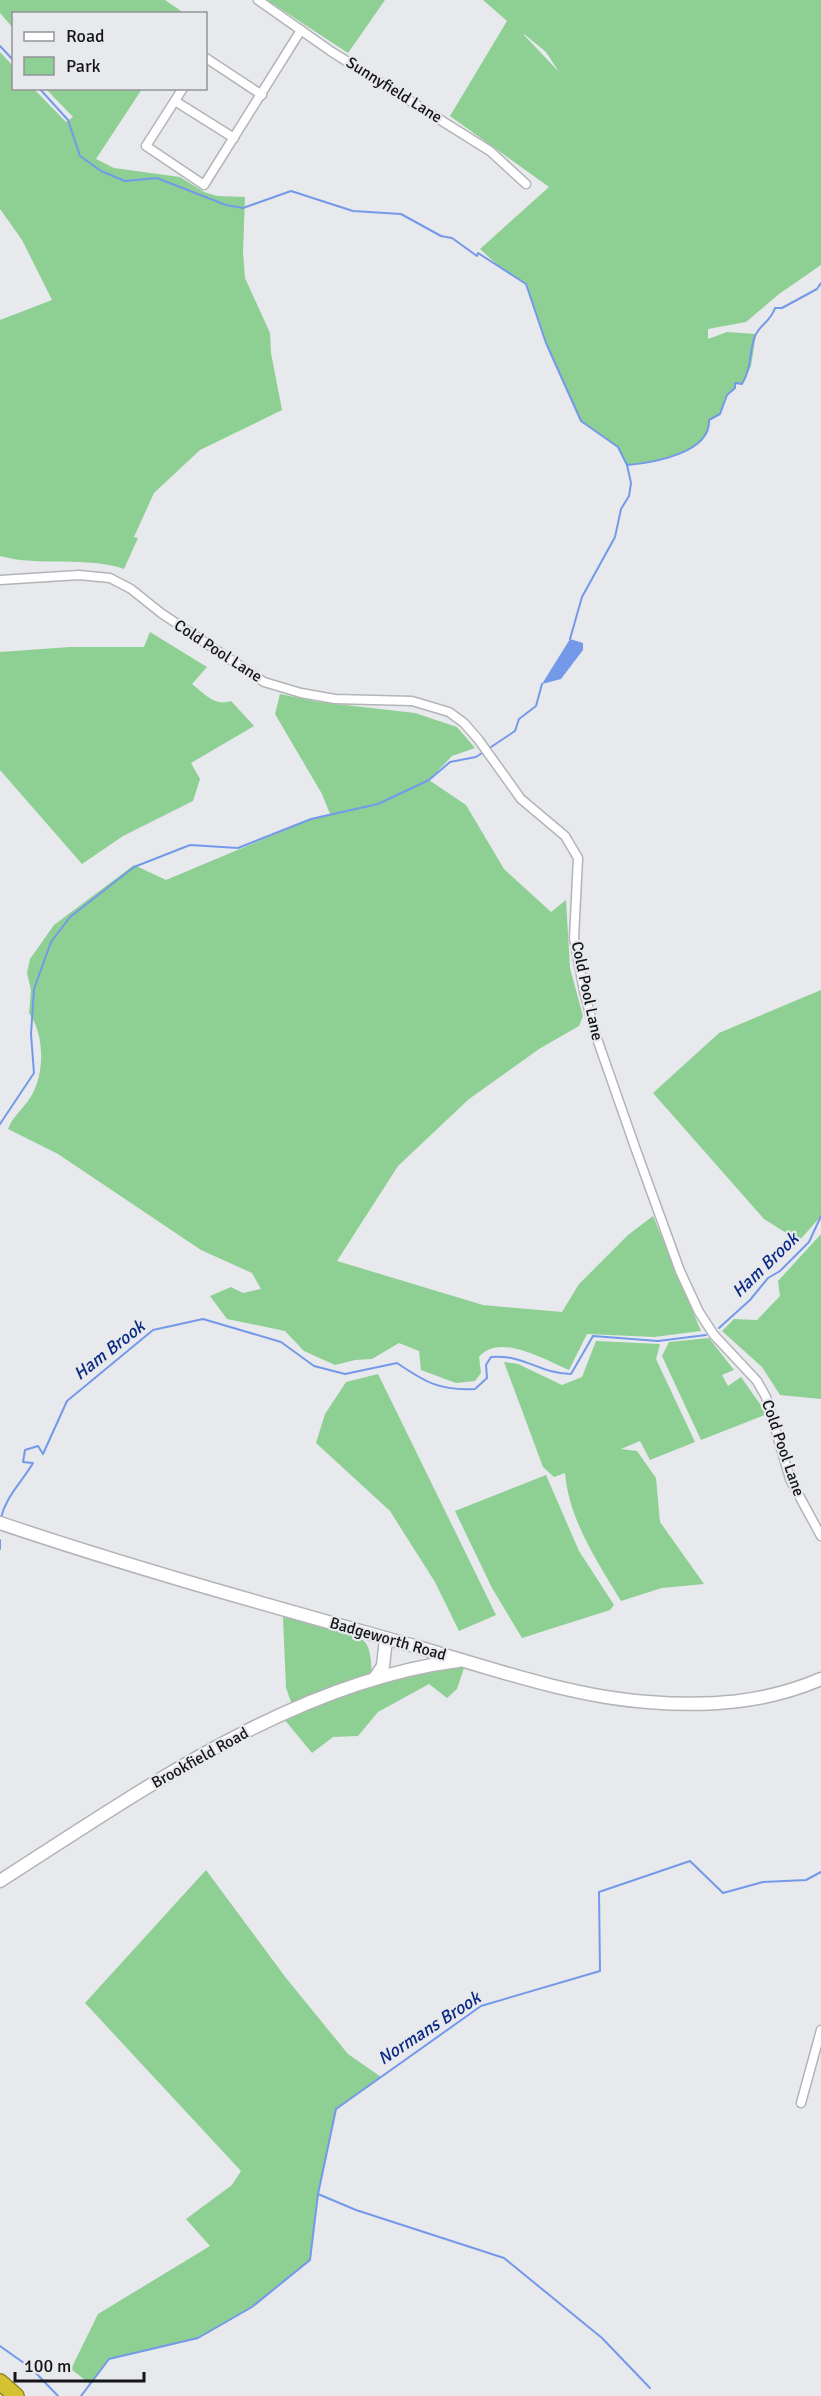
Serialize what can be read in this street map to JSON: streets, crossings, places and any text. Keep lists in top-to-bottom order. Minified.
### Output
{"streets":{"street":["Sunnyfield Lane","Cold Pool Lane","Badgeworth Road","Brookfield Road"]},"crossings":[["Badgeworth Road","Brookfield Road"]],"water":["Ham Brook","Normans Brook"],"legend":["Road","Park"],"scale_bar":"100 m"}
